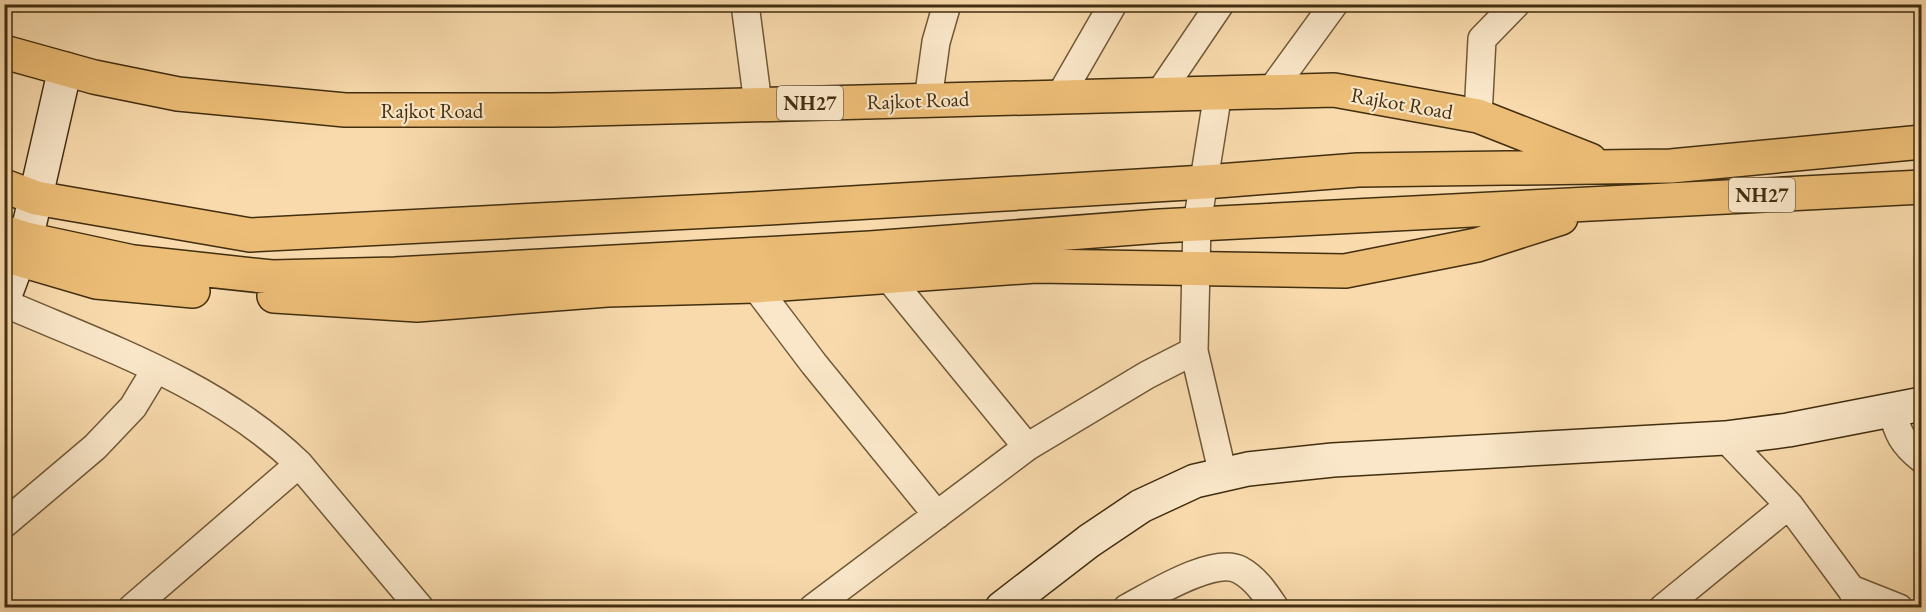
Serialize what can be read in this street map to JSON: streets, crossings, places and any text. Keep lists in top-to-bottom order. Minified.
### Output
{"streets":{"highway":["Rajkot Road","NH27"]},"crossings":[["Rajkot Road","NH27"]]}
